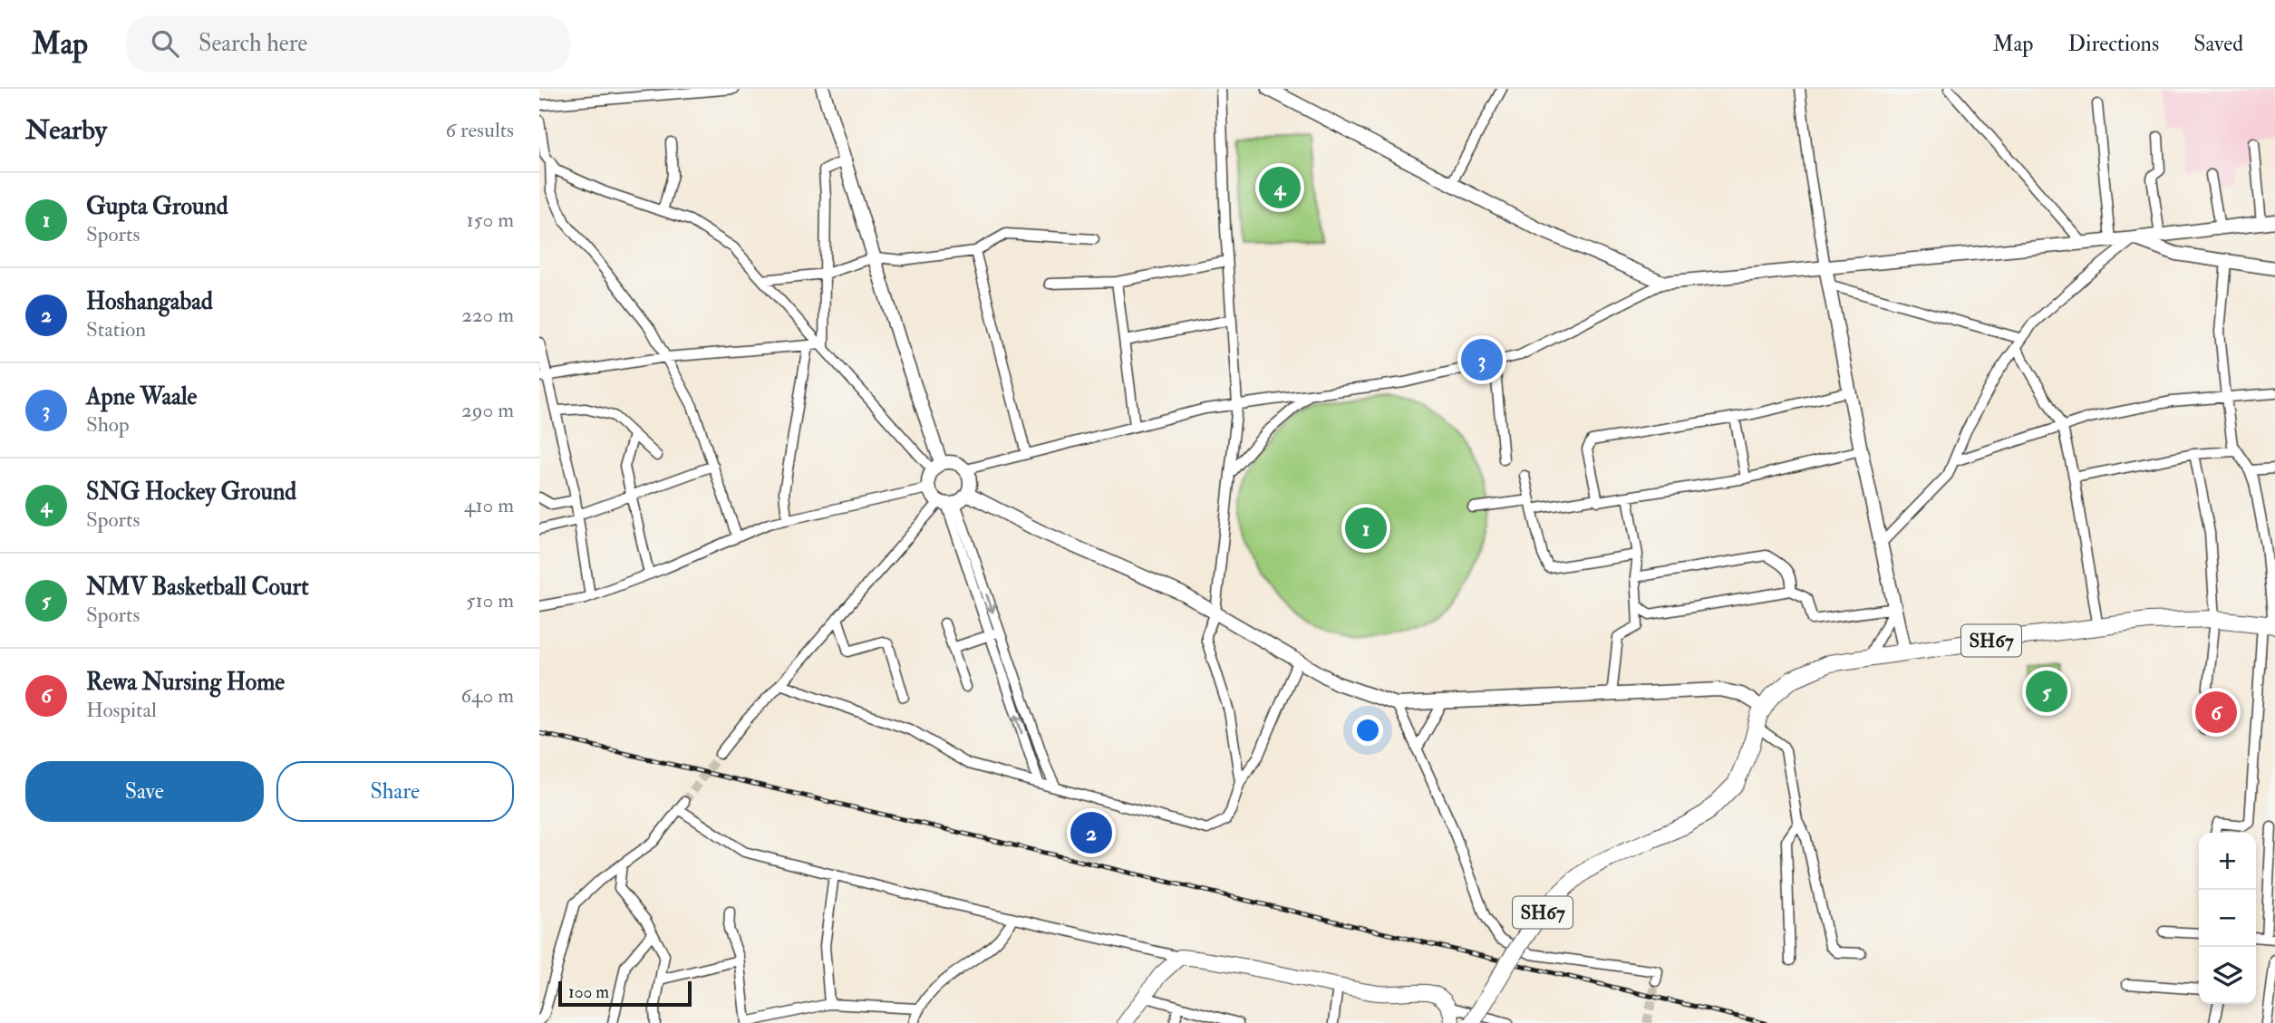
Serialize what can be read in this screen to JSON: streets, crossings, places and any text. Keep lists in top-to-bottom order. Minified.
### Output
{"streets":{"main road":["SH67"]},"scale_bar":"100 m","page":{"header":"Map","search":"Search here","nav":["Map","Directions","Saved"],"heading":["Nearby","6 results"],"pins":["4","3","1","5","6","2"],"list":[{"mark":"1","name":"Gupta Ground","note":"Sports","value":"150 m"},{"mark":"2","name":"Hoshangabad","note":"Station","value":"220 m"},{"mark":"3","name":"Apne Waale","note":"Shop","value":"290 m"},{"mark":"4","name":"SNG Hockey Ground","note":"Sports","value":"410 m"},{"mark":"5","name":"NMV Basketball Court","note":"Sports","value":"510 m"},{"mark":"6","name":"Rewa Nursing Home","note":"Hospital","value":"640 m"}],"buttons":["Save","Share"],"map_buttons":["+","−"],"scale":"100 m"}}
